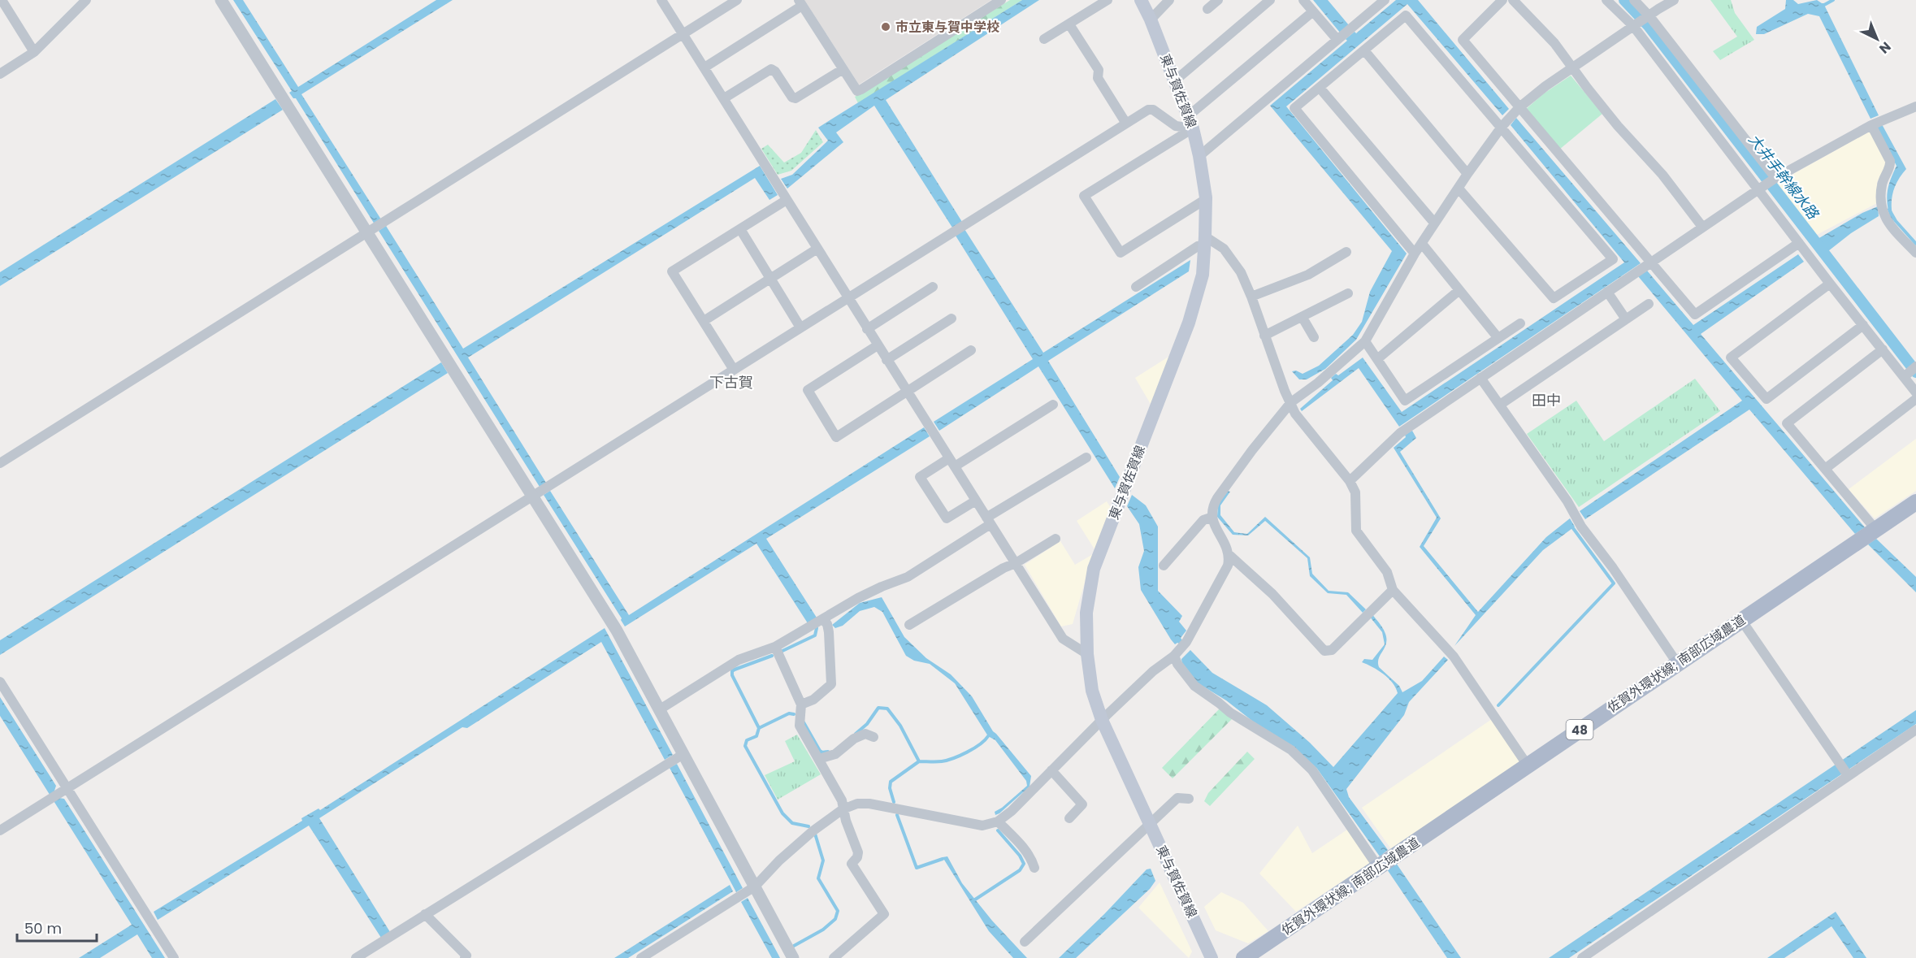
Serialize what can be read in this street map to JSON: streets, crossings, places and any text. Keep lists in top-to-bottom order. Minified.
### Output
{"streets":{"main road":["東与賀佐賀線","佐賀外環状線; 南部広域農道","48"]},"districts":["下古賀","田中"],"water":["大井手幹線水路"],"places":["市立東与賀中学校"],"scale_bar":"50 m","north":"bottom right"}
